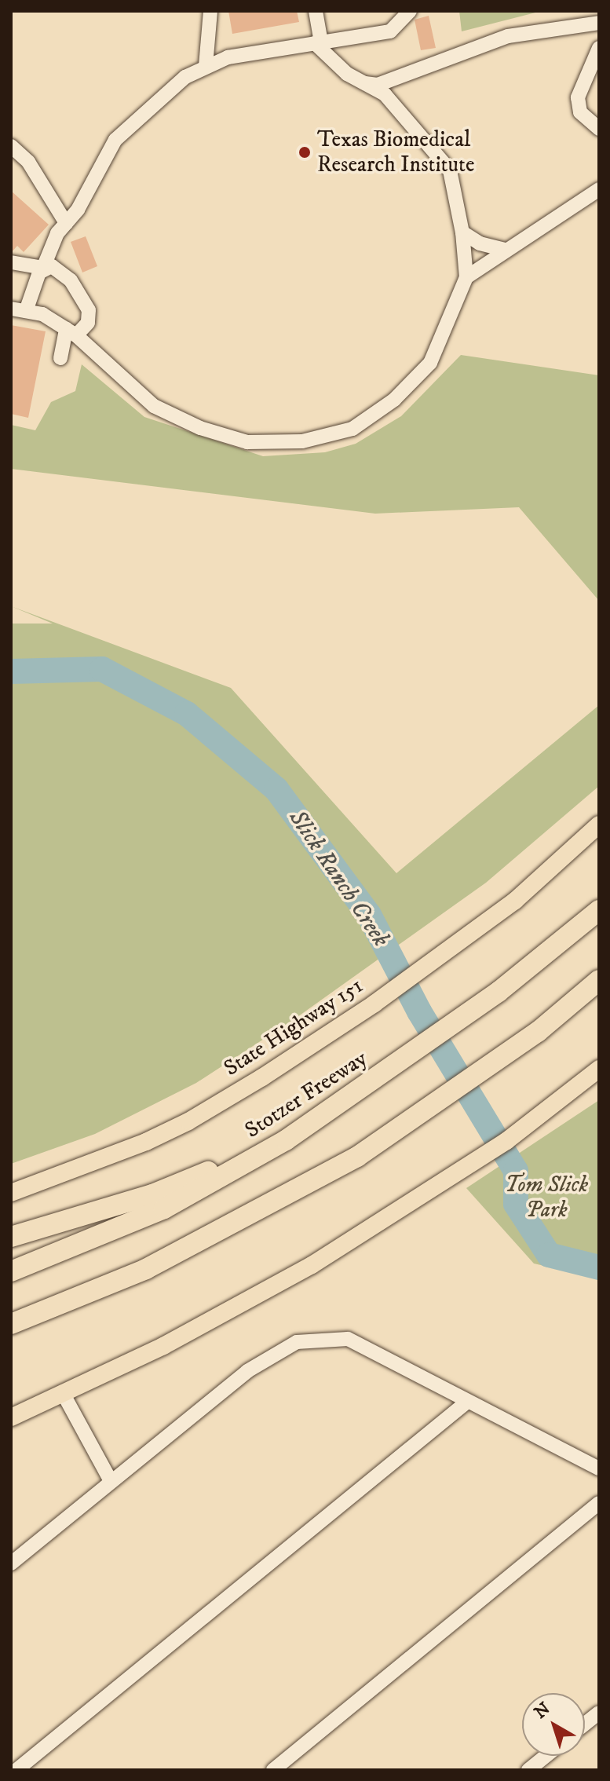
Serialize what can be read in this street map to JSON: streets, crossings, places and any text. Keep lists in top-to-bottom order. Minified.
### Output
{"streets":{"highway":["Stotzer Freeway"],"main road":["State Highway 151"]},"water":["Slick Ranch Creek"],"parks":["Tom Slick Park"],"places":["Texas Biomedical Research Institute"],"north":"top left"}
